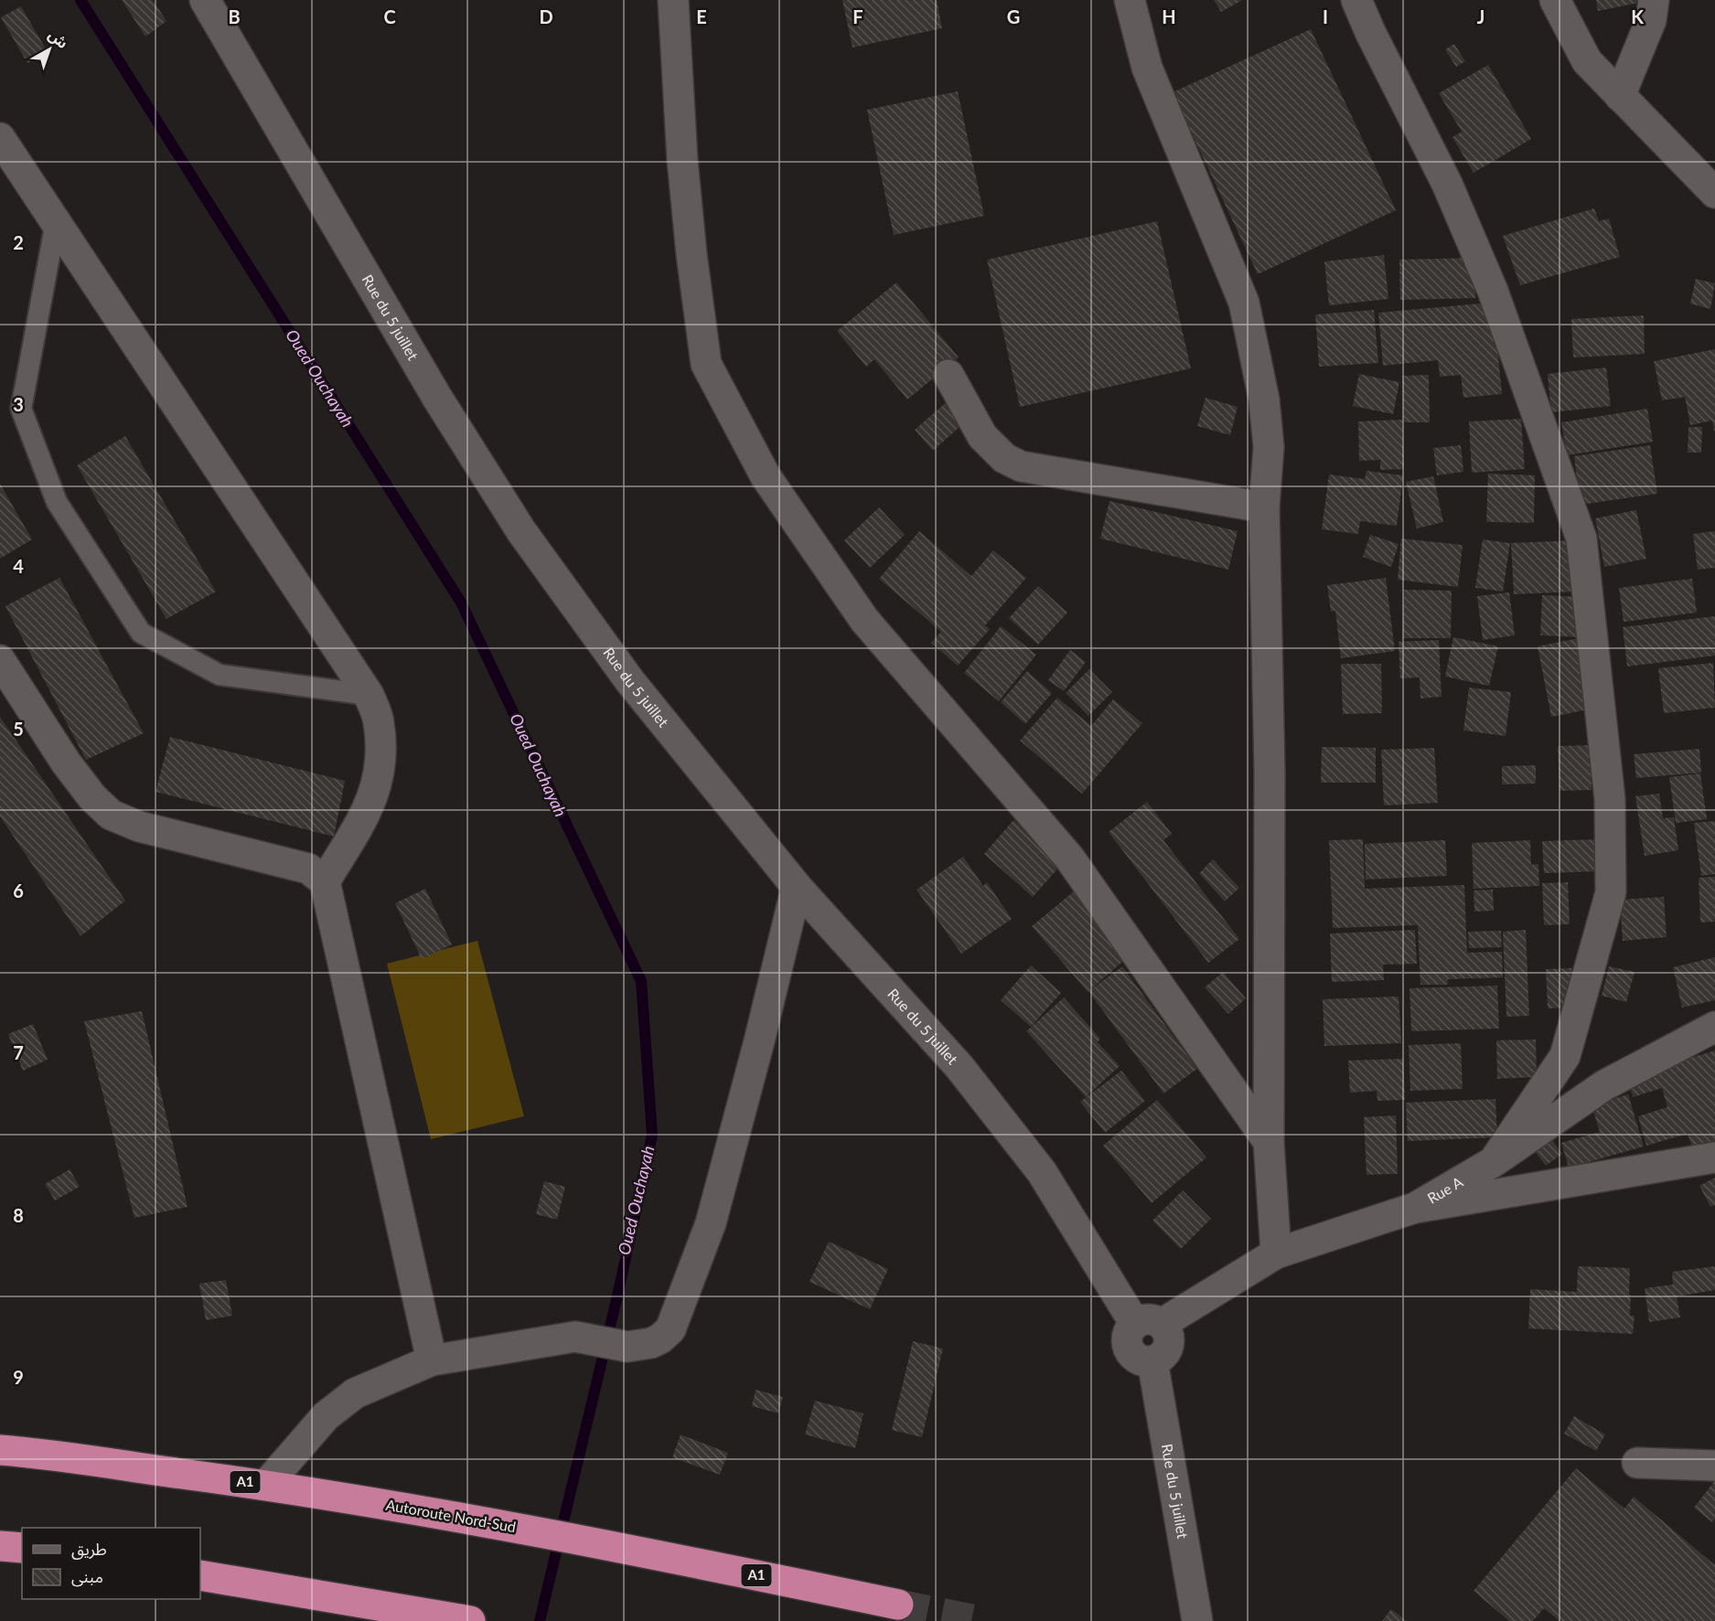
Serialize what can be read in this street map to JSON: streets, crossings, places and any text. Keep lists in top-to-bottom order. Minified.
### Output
{"streets":{"highway":["A1","Autoroute Nord-Sud"],"street":["Rue du 5 juillet","Rue A"]},"crossings":[["Rue du 5 juillet","Rue A"]],"water":["Oued Ouchayah"],"legend":["طريق","مبنى"],"north":"top right","grid":{"columns":["B","C","D","E","F","G","H","I","J","K"],"rows":["2","3","4","5","6","7","8","9"]}}
